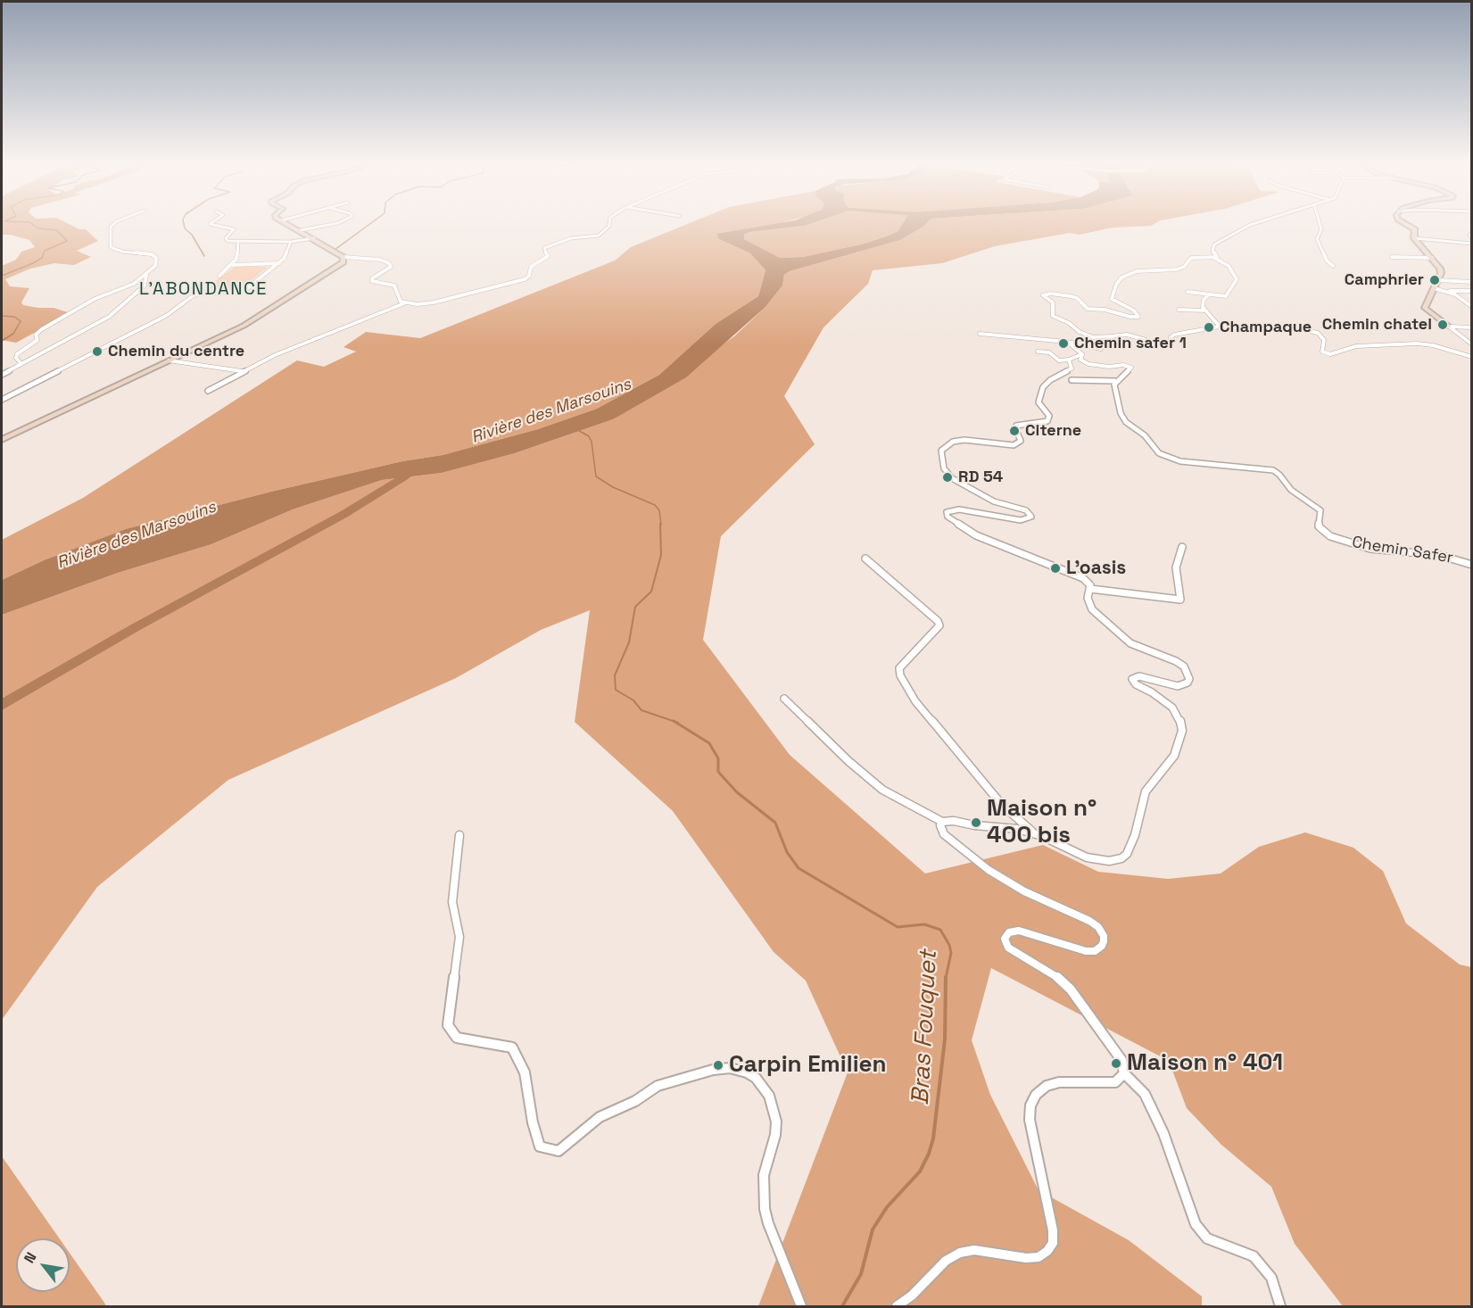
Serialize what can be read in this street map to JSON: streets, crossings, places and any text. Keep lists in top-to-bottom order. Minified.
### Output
{"streets":{"street":["Chemin Safer"]},"districts":["L'ABONDANCE"],"water":["Rivière des Marsouins","Bras Fouquet"],"places":["Camphrier","Chemin chatel","Champaque","Chemin safer 1","Chemin du centre","Citerne","RD 54","L'oasis","Maison n° 400 bis","Maison n° 401","Carpin Emilien"],"north":"top left"}
